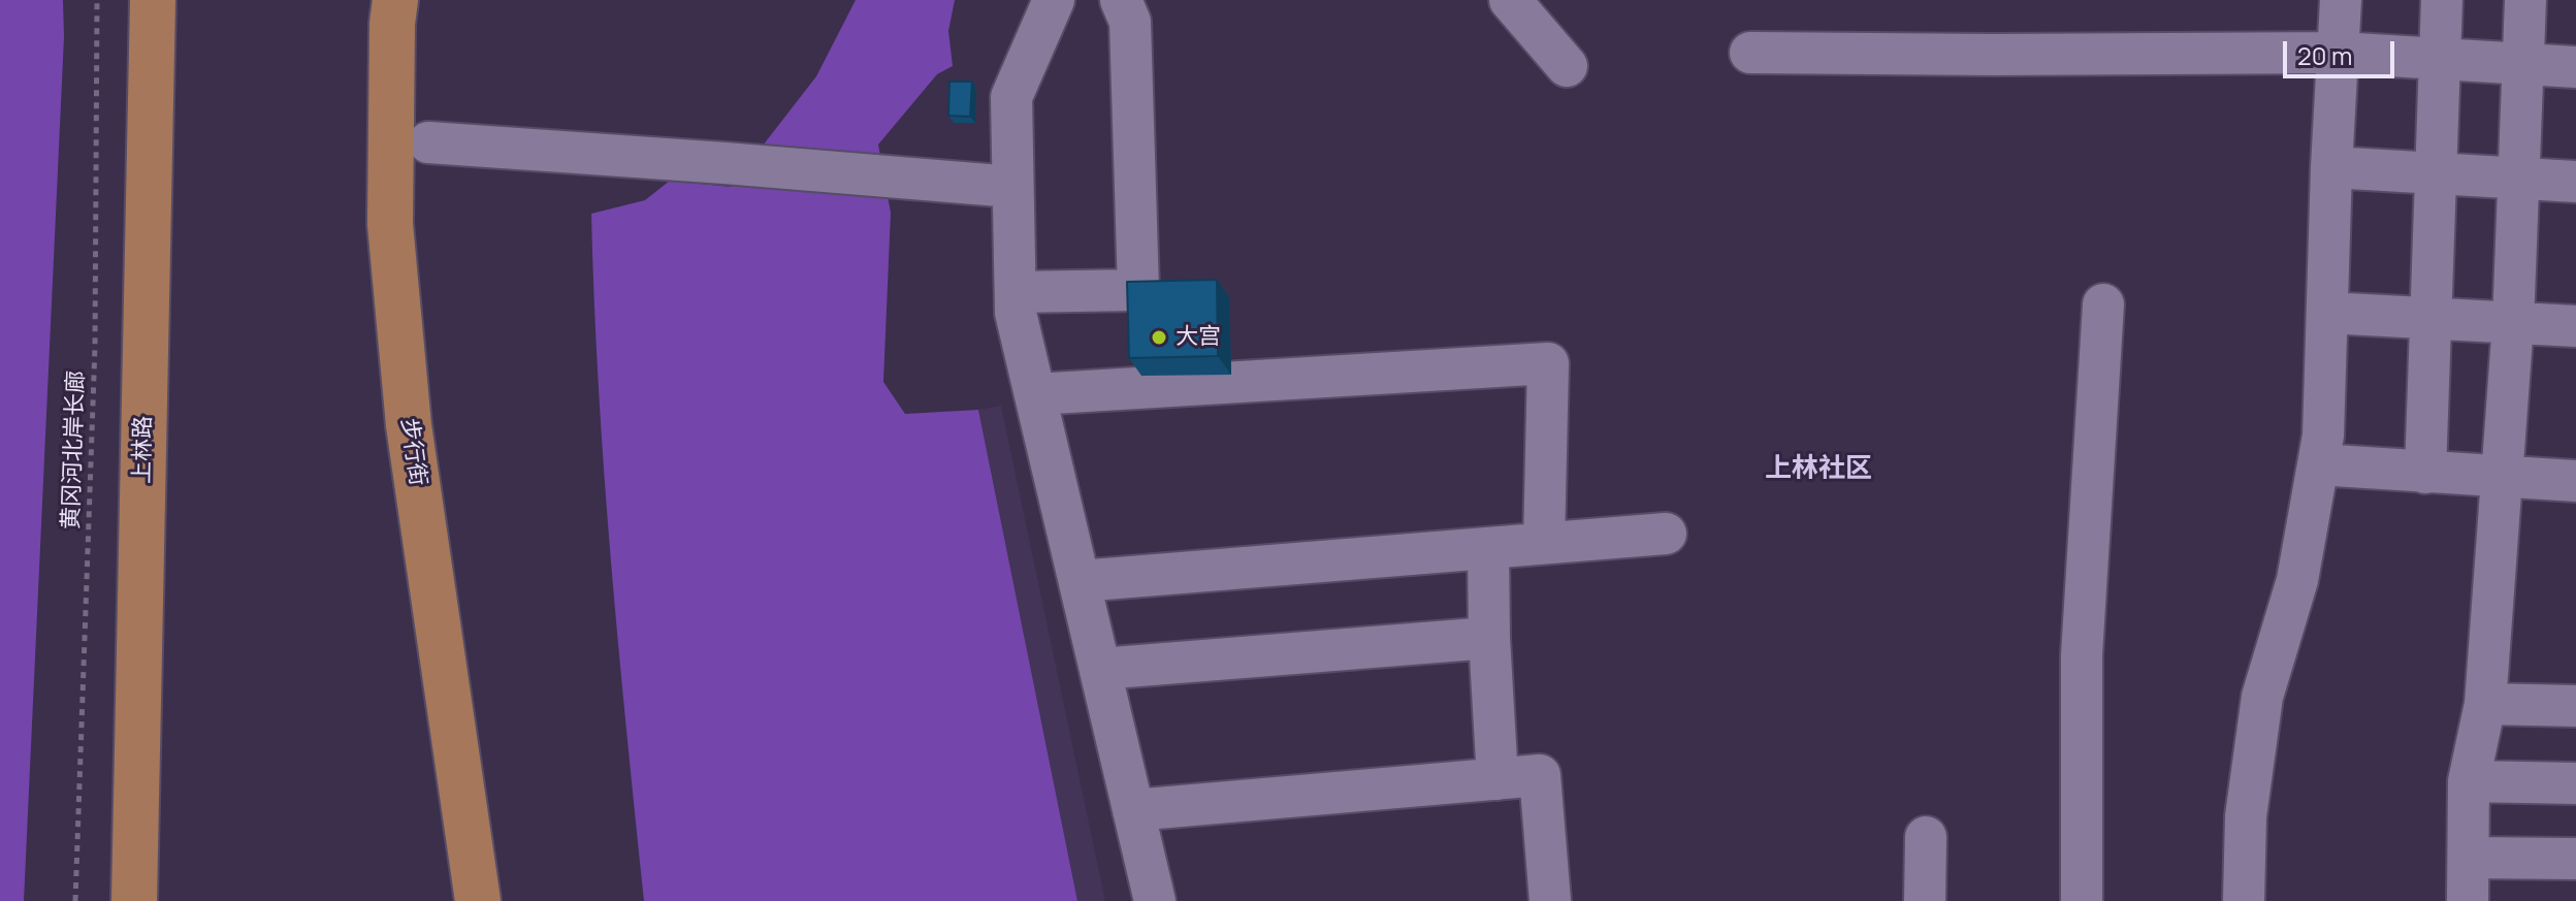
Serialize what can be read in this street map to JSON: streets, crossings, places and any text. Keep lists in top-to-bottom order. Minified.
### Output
{"streets":{"main road":["上林路","步行街"],"path":["黄冈河北岸长廊"]},"districts":["上林社区"],"places":["大宫"],"scale_bar":"20 m"}
